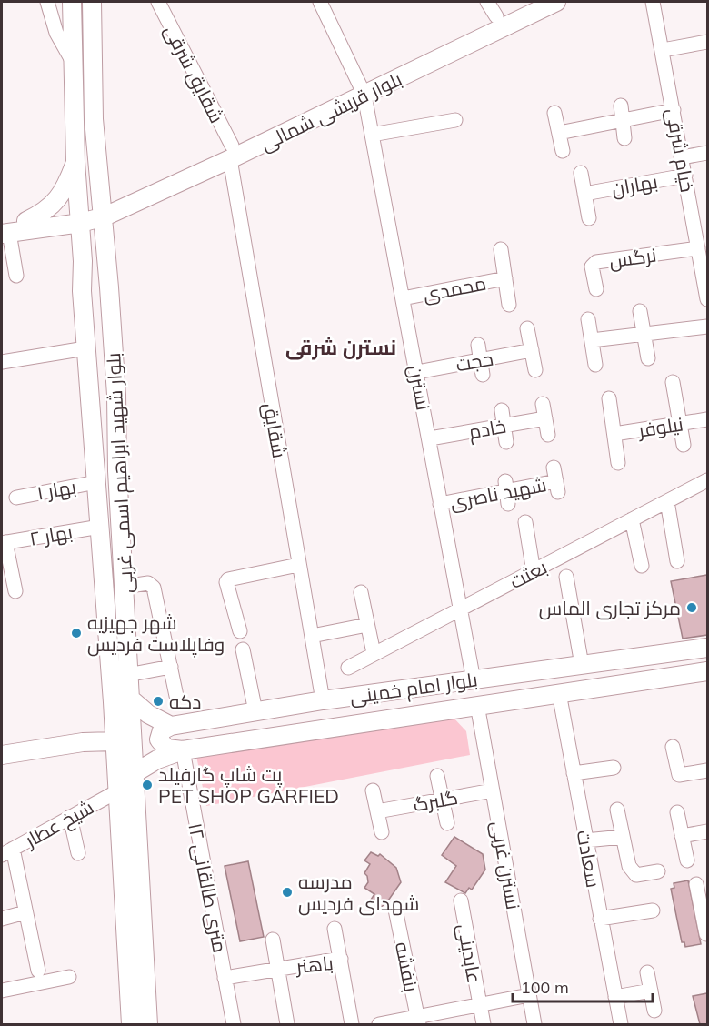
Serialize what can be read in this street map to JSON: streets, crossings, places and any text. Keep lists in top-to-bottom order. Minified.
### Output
{"streets":{"main road":["بلوار قریشی شمالی","بلوار شهید ابراهیم اسمی غربی","بلوار امام خمینی"],"street":["شقایق شرقی","خیام شرقی","بهاران","نرگس","محمدی","حجت","نسترن","نیلوفر","خادم","شقایق","بهار ۱","شهید ناصری","بهار ۲","بعثت","گلبرگ","شیخ عطار","سعادت","نسترن غربی","۱۲ متری طالقانی","عابدینی","باهنر","بنفشه"]},"crossings":[["شقایق شرقی","بلوار قریشی شمالی"],["شقایق شرقی","شقایق"],["بلوار قریشی شمالی","نسترن"],["بلوار قریشی شمالی","شقایق"],["بلوار قریشی شمالی","بلوار شهید ابراهیم اسمی غربی"],["خیام شرقی","بهاران"],["خیام شرقی","نرگس"],["محمدی","نسترن"],["حجت","نسترن"],["نسترن","خادم"],["نسترن","شهید ناصری"],["نسترن","بعثت"],["نسترن","بلوار امام خمینی"],["شقایق","بلوار امام خمینی"],["بلوار شهید ابراهیم اسمی غربی","بهار ۱"],["بلوار شهید ابراهیم اسمی غربی","بهار ۲"],["بلوار شهید ابراهیم اسمی غربی","بلوار امام خمینی"],["بلوار شهید ابراهیم اسمی غربی","شیخ عطار"],["بلوار امام خمینی","سعادت"],["بلوار امام خمینی","نسترن غربی"],["بلوار امام خمینی","۱۲ متری طالقانی"],["گلبرگ","نسترن غربی"],["۱۲ متری طالقانی","باهنر"]],"districts":["نسترن شرقی"],"places":["مرکز تجاری الماس","شهر جهیزیه وفاپلاست فردیس","دکه","پت شاپ گارفیلد PET SHOP GARFIED","مدرسه شهدای فردیس"],"scale_bar":"100 m"}
